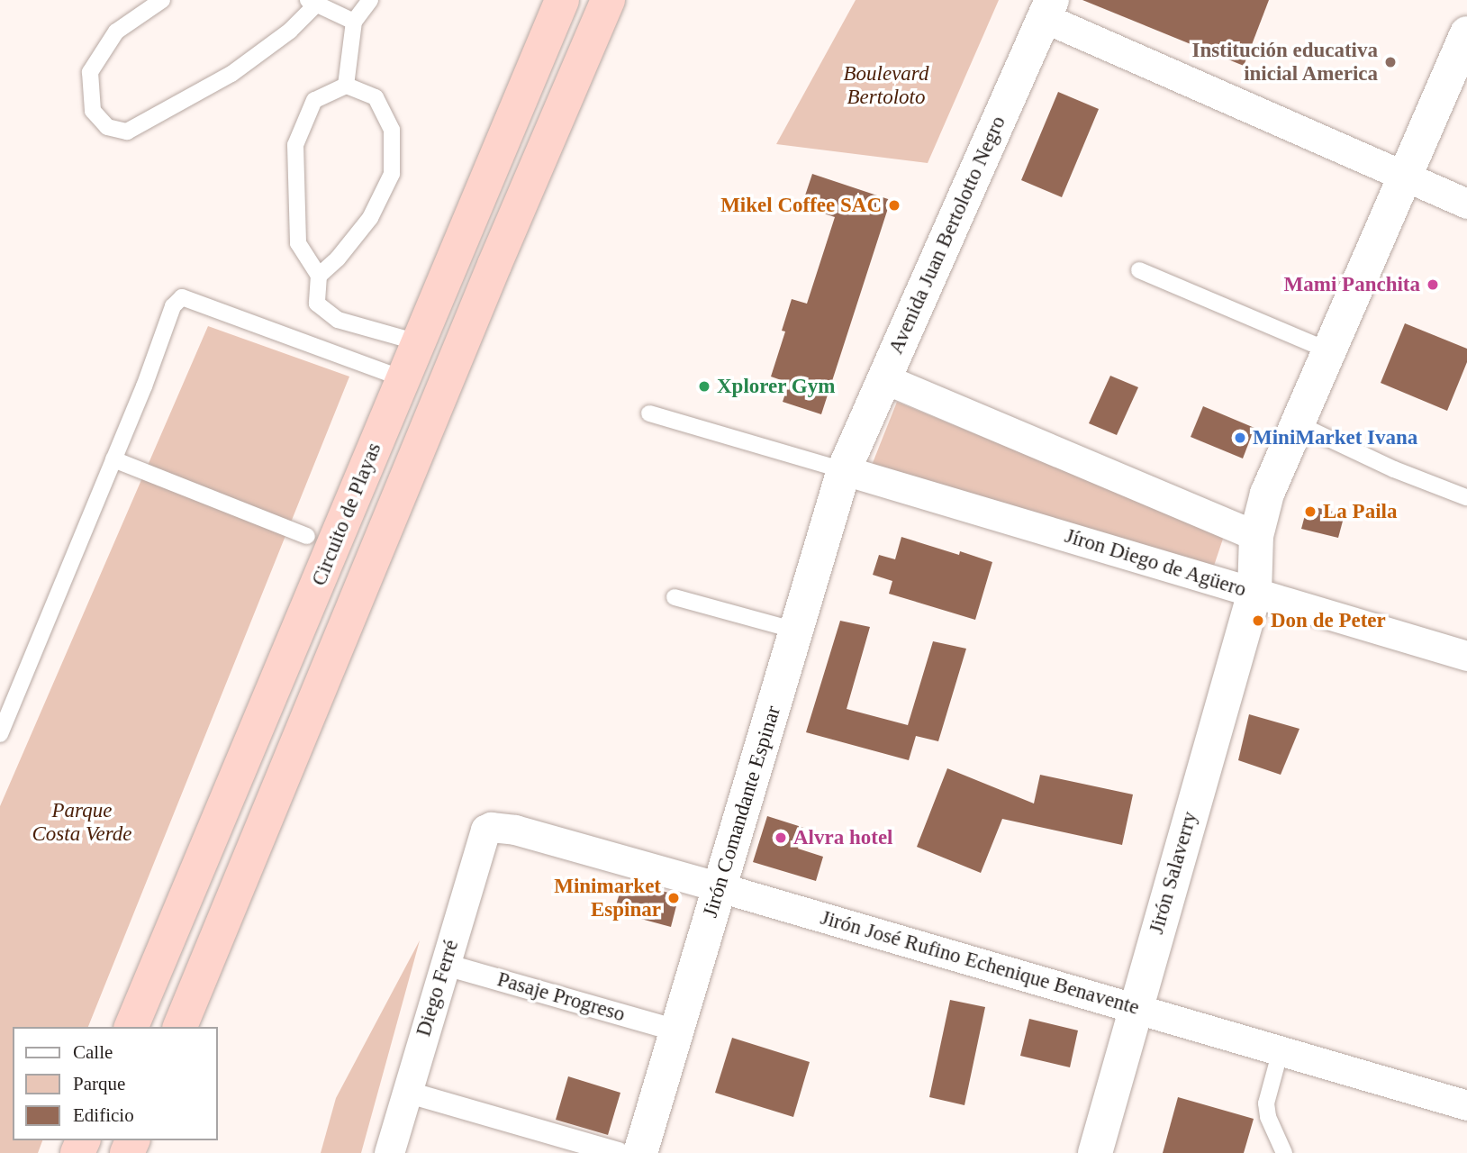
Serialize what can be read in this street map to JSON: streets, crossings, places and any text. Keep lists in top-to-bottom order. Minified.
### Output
{"streets":{"highway":["Circuito de Playas"],"main road":["Avenida Juan Bertolotto Negro","Jirón Comandante Espinar","Jirón Salaverry"],"street":["Jíron Diego de Agüero","Jirón José Rufino Echenique Benavente","Diego Ferré","Pasaje Progreso"]},"crossings":[["Avenida Juan Bertolotto Negro","Jíron Diego de Agüero"],["Avenida Juan Bertolotto Negro","Jirón Comandante Espinar"],["Jíron Diego de Agüero","Jirón Comandante Espinar"],["Jíron Diego de Agüero","Jirón Salaverry"],["Jirón Comandante Espinar","Jirón José Rufino Echenique Benavente"],["Jirón Comandante Espinar","Pasaje Progreso"],["Jirón Salaverry","Jirón José Rufino Echenique Benavente"],["Jirón José Rufino Echenique Benavente","Diego Ferré"],["Diego Ferré","Pasaje Progreso"]],"parks":["Boulevard Bertoloto","Parque Costa Verde"],"places":["Institución educativa inicial America","Mikel Coffee SAC","Mami Panchita","Xplorer Gym","MiniMarket Ivana","La Paila","Don de Peter","Alvra hotel","Minimarket Espinar"],"legend":["Calle","Parque","Edificio"]}
